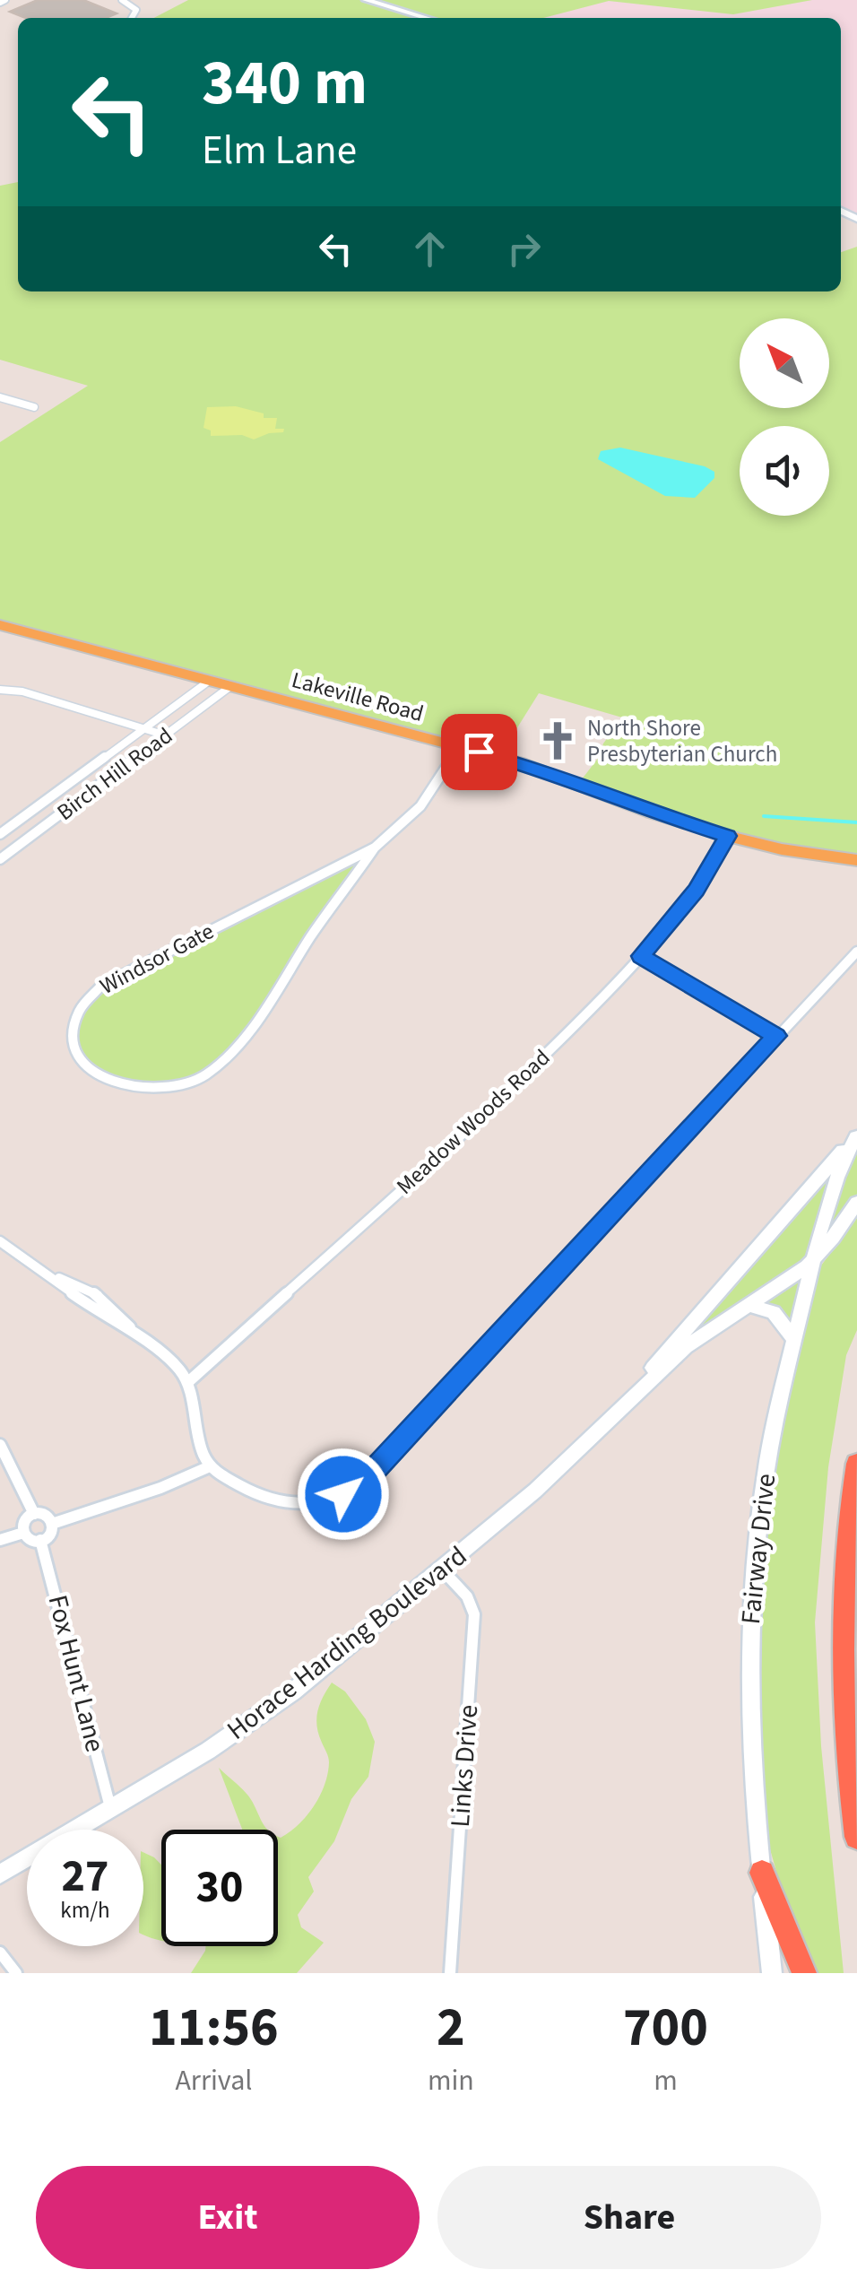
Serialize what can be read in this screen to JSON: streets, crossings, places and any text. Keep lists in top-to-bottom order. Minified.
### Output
{"streets":{"main road":["Lakeville Road"],"street":["Birch Hill Road","Windsor Gate","Meadow Woods Road","Fairway Drive","Horace Harding Boulevard","Fox Hunt Lane","Links Drive"]},"crossings":[["Lakeville Road","Birch Hill Road"],["Lakeville Road","Windsor Gate"],["Lakeville Road","Meadow Woods Road"],["Fairway Drive","Horace Harding Boulevard"],["Horace Harding Boulevard","Fox Hunt Lane"],["Horace Harding Boulevard","Links Drive"]],"places":{"church":["North Shore Presbyterian Church"]},"north":"top left","page":{"turn":["340 m","Elm Lane"],"speed":"27 km/h","limit":"30","eta":["11:56","Arrival","2","min","700","m"],"buttons":["Exit","Share"]}}
